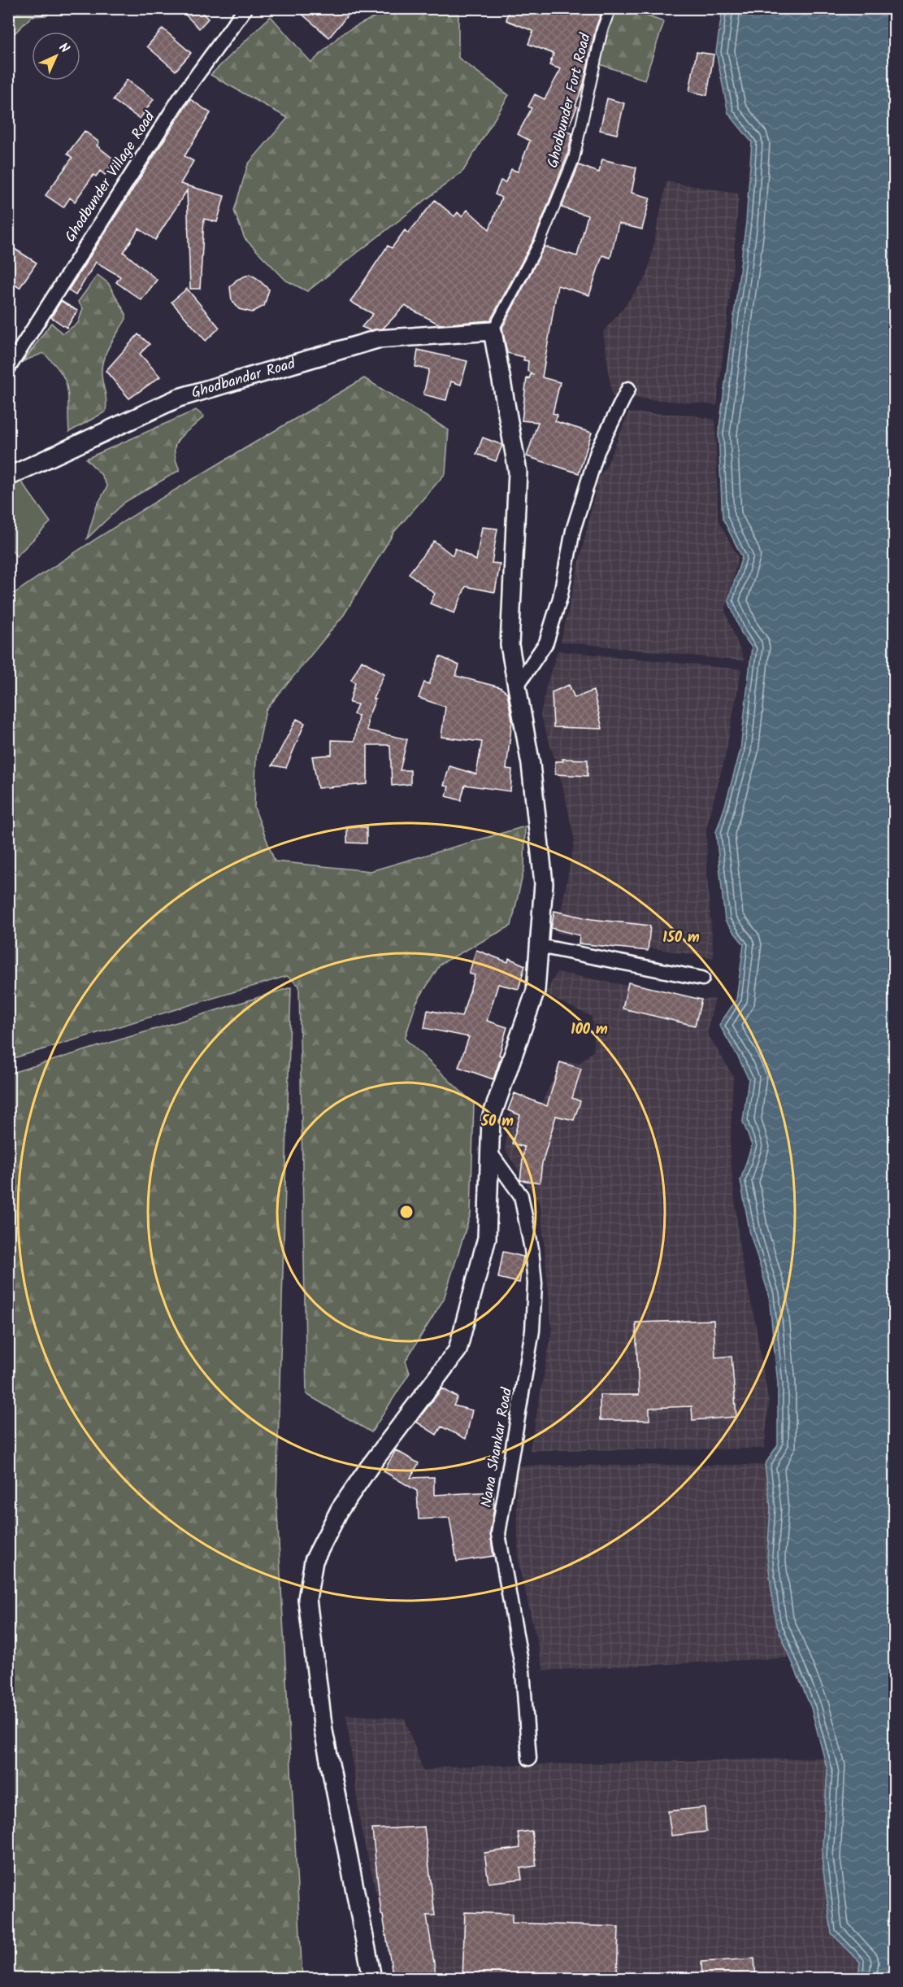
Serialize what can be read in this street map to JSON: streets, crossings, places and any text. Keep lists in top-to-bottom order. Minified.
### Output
{"streets":{"street":["Ghodbunder Fort Road","Ghodbunder Village Road","Ghodbandar Road","Nana Shankar Road"]},"crossings":[["Ghodbunder Fort Road","Ghodbandar Road"]],"north":"top right","rings":["150 m","100 m","50 m"]}
